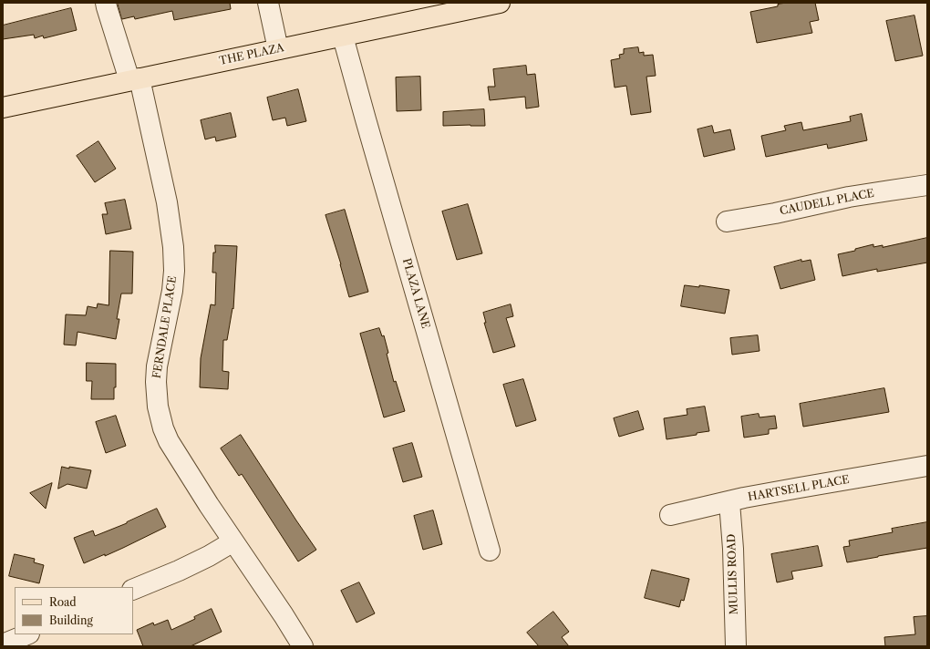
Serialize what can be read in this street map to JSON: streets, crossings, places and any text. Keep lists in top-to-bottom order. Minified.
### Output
{"streets":{"main road":["THE PLAZA"],"street":["CAUDELL PLACE","PLAZA LANE","FERNDALE PLACE","HARTSELL PLACE","MULLIS ROAD"]},"crossings":[["THE PLAZA","PLAZA LANE"],["THE PLAZA","FERNDALE PLACE"],["HARTSELL PLACE","MULLIS ROAD"]],"legend":["Road","Building"]}
